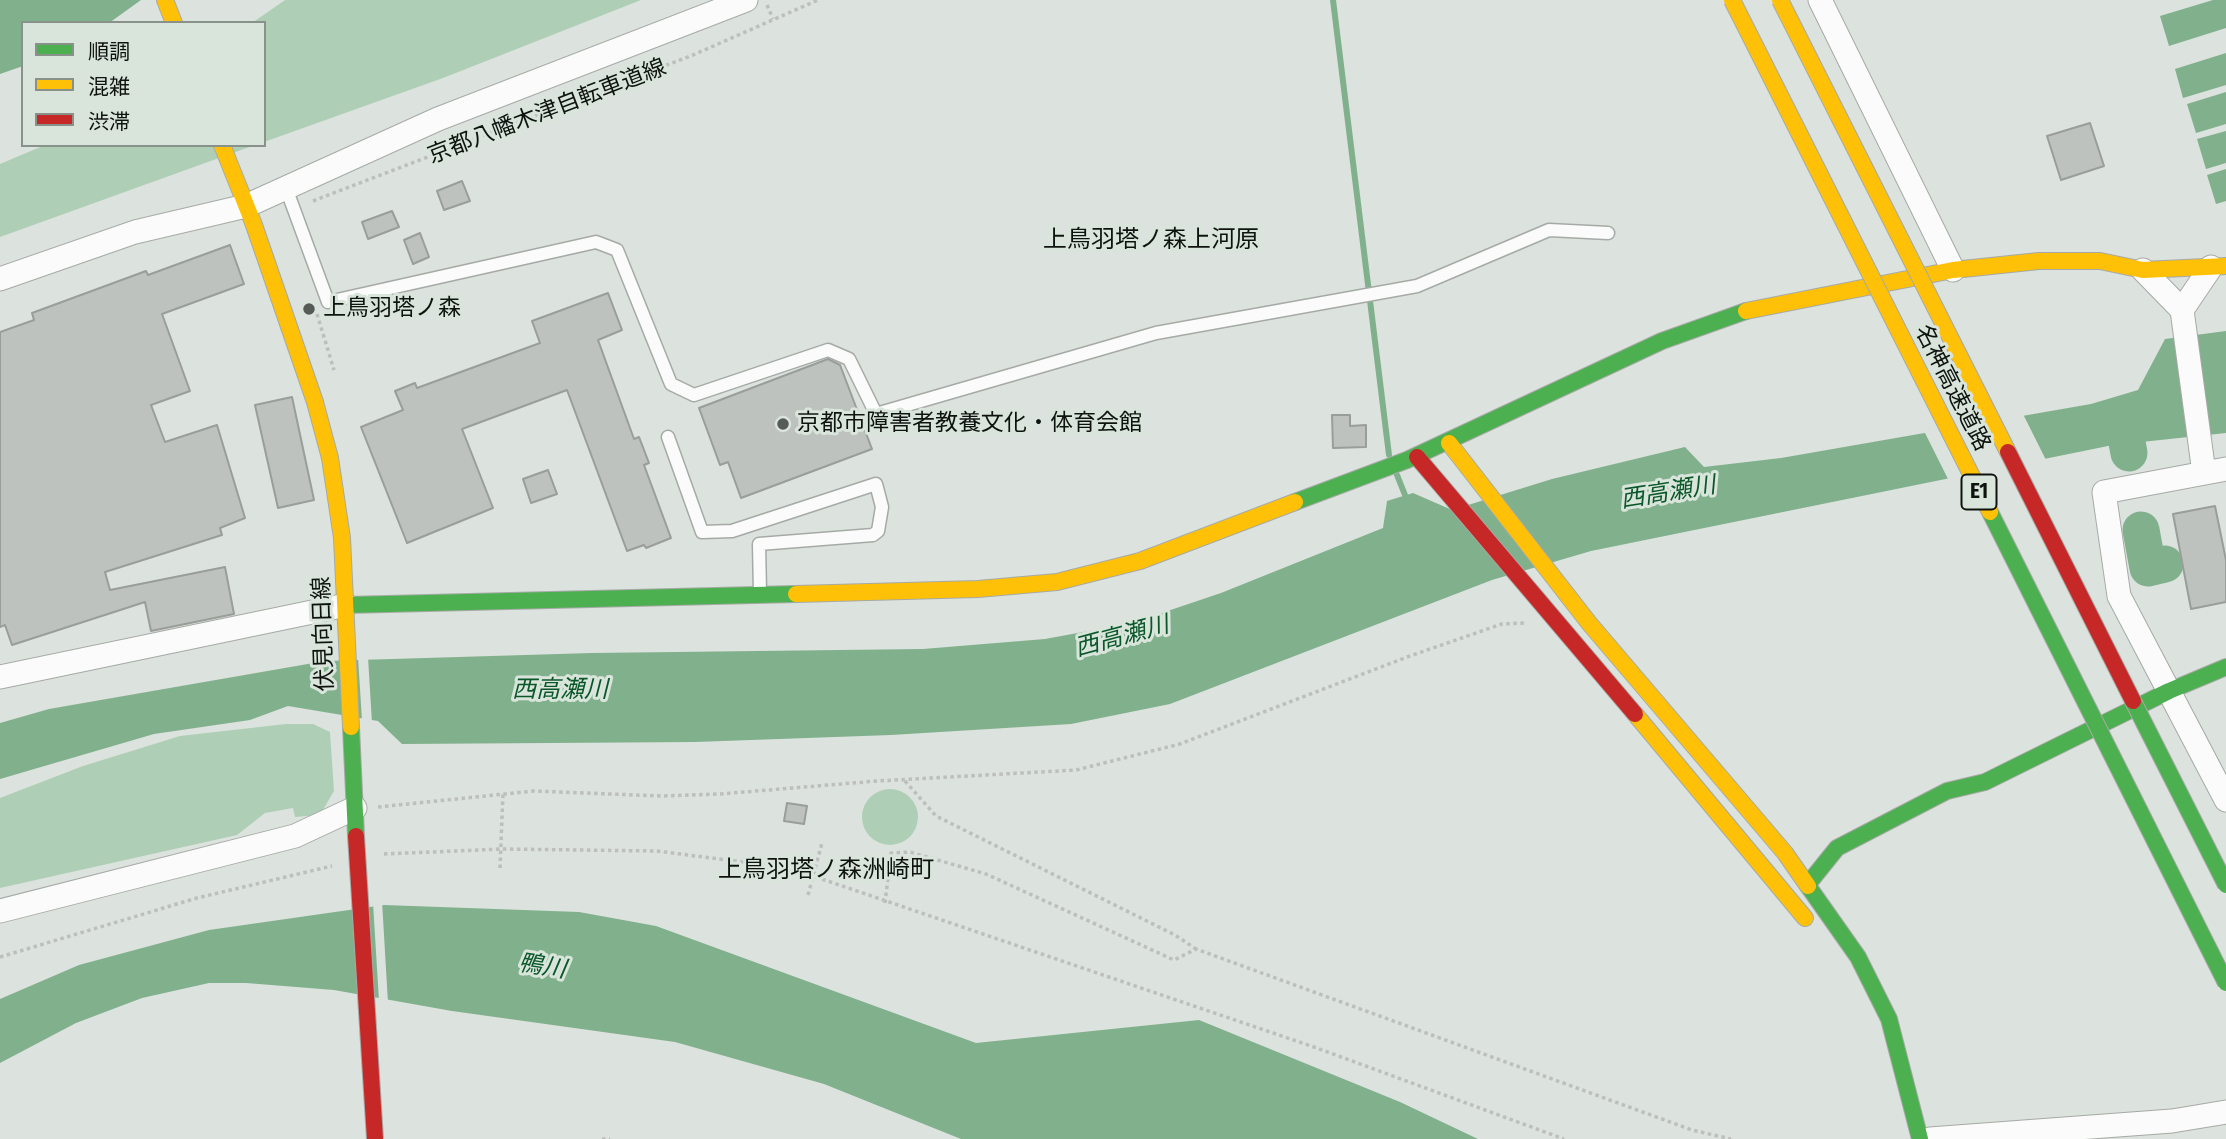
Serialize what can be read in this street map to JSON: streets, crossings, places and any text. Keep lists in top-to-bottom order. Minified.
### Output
{"streets":{"main road":["名神高速道路","E1","伏見向日線"],"path":["京都八幡木津自転車道線"]},"districts":["上鳥羽塔ノ森上河原","上鳥羽塔ノ森洲崎町"],"water":["西高瀬川","鴨川"],"places":["上鳥羽塔ノ森","京都市障害者教養文化・体育会館"],"legend":["順調","混雑","渋滞"]}
